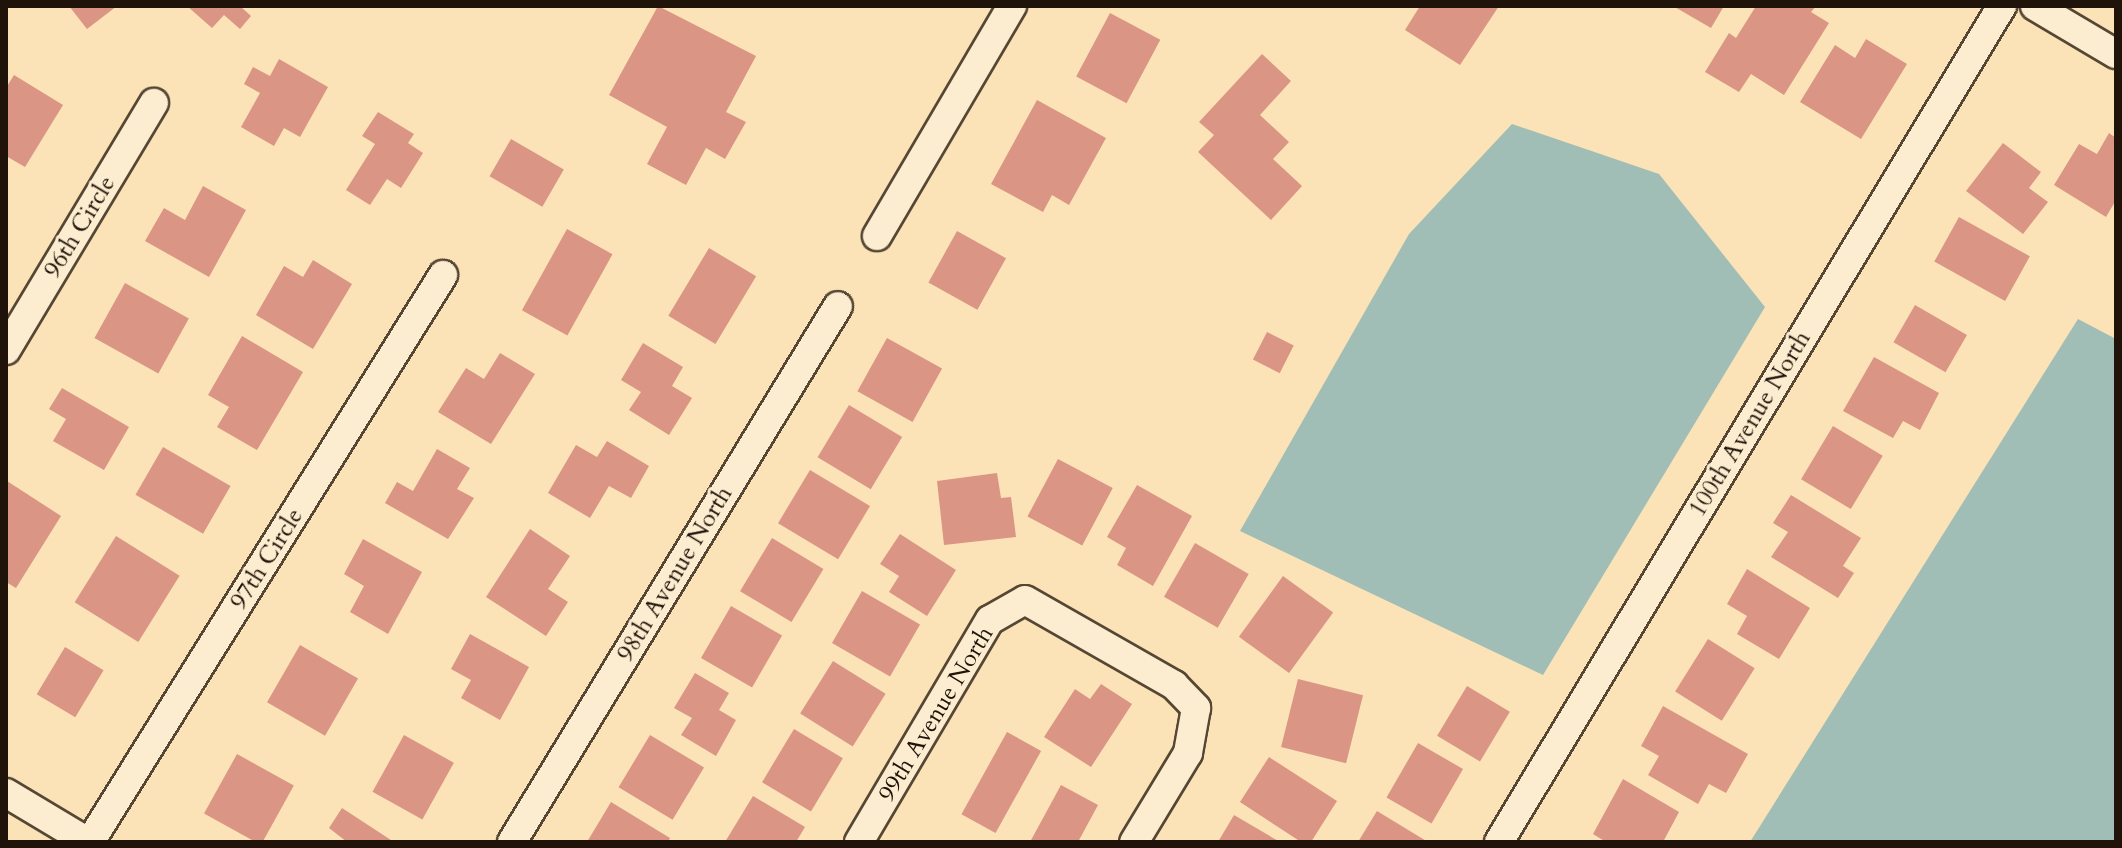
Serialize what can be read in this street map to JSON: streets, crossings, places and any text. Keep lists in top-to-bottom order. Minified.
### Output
{"streets":{"street":["96th Circle","100th Avenue North","97th Circle","98th Avenue North","99th Avenue North"]}}
